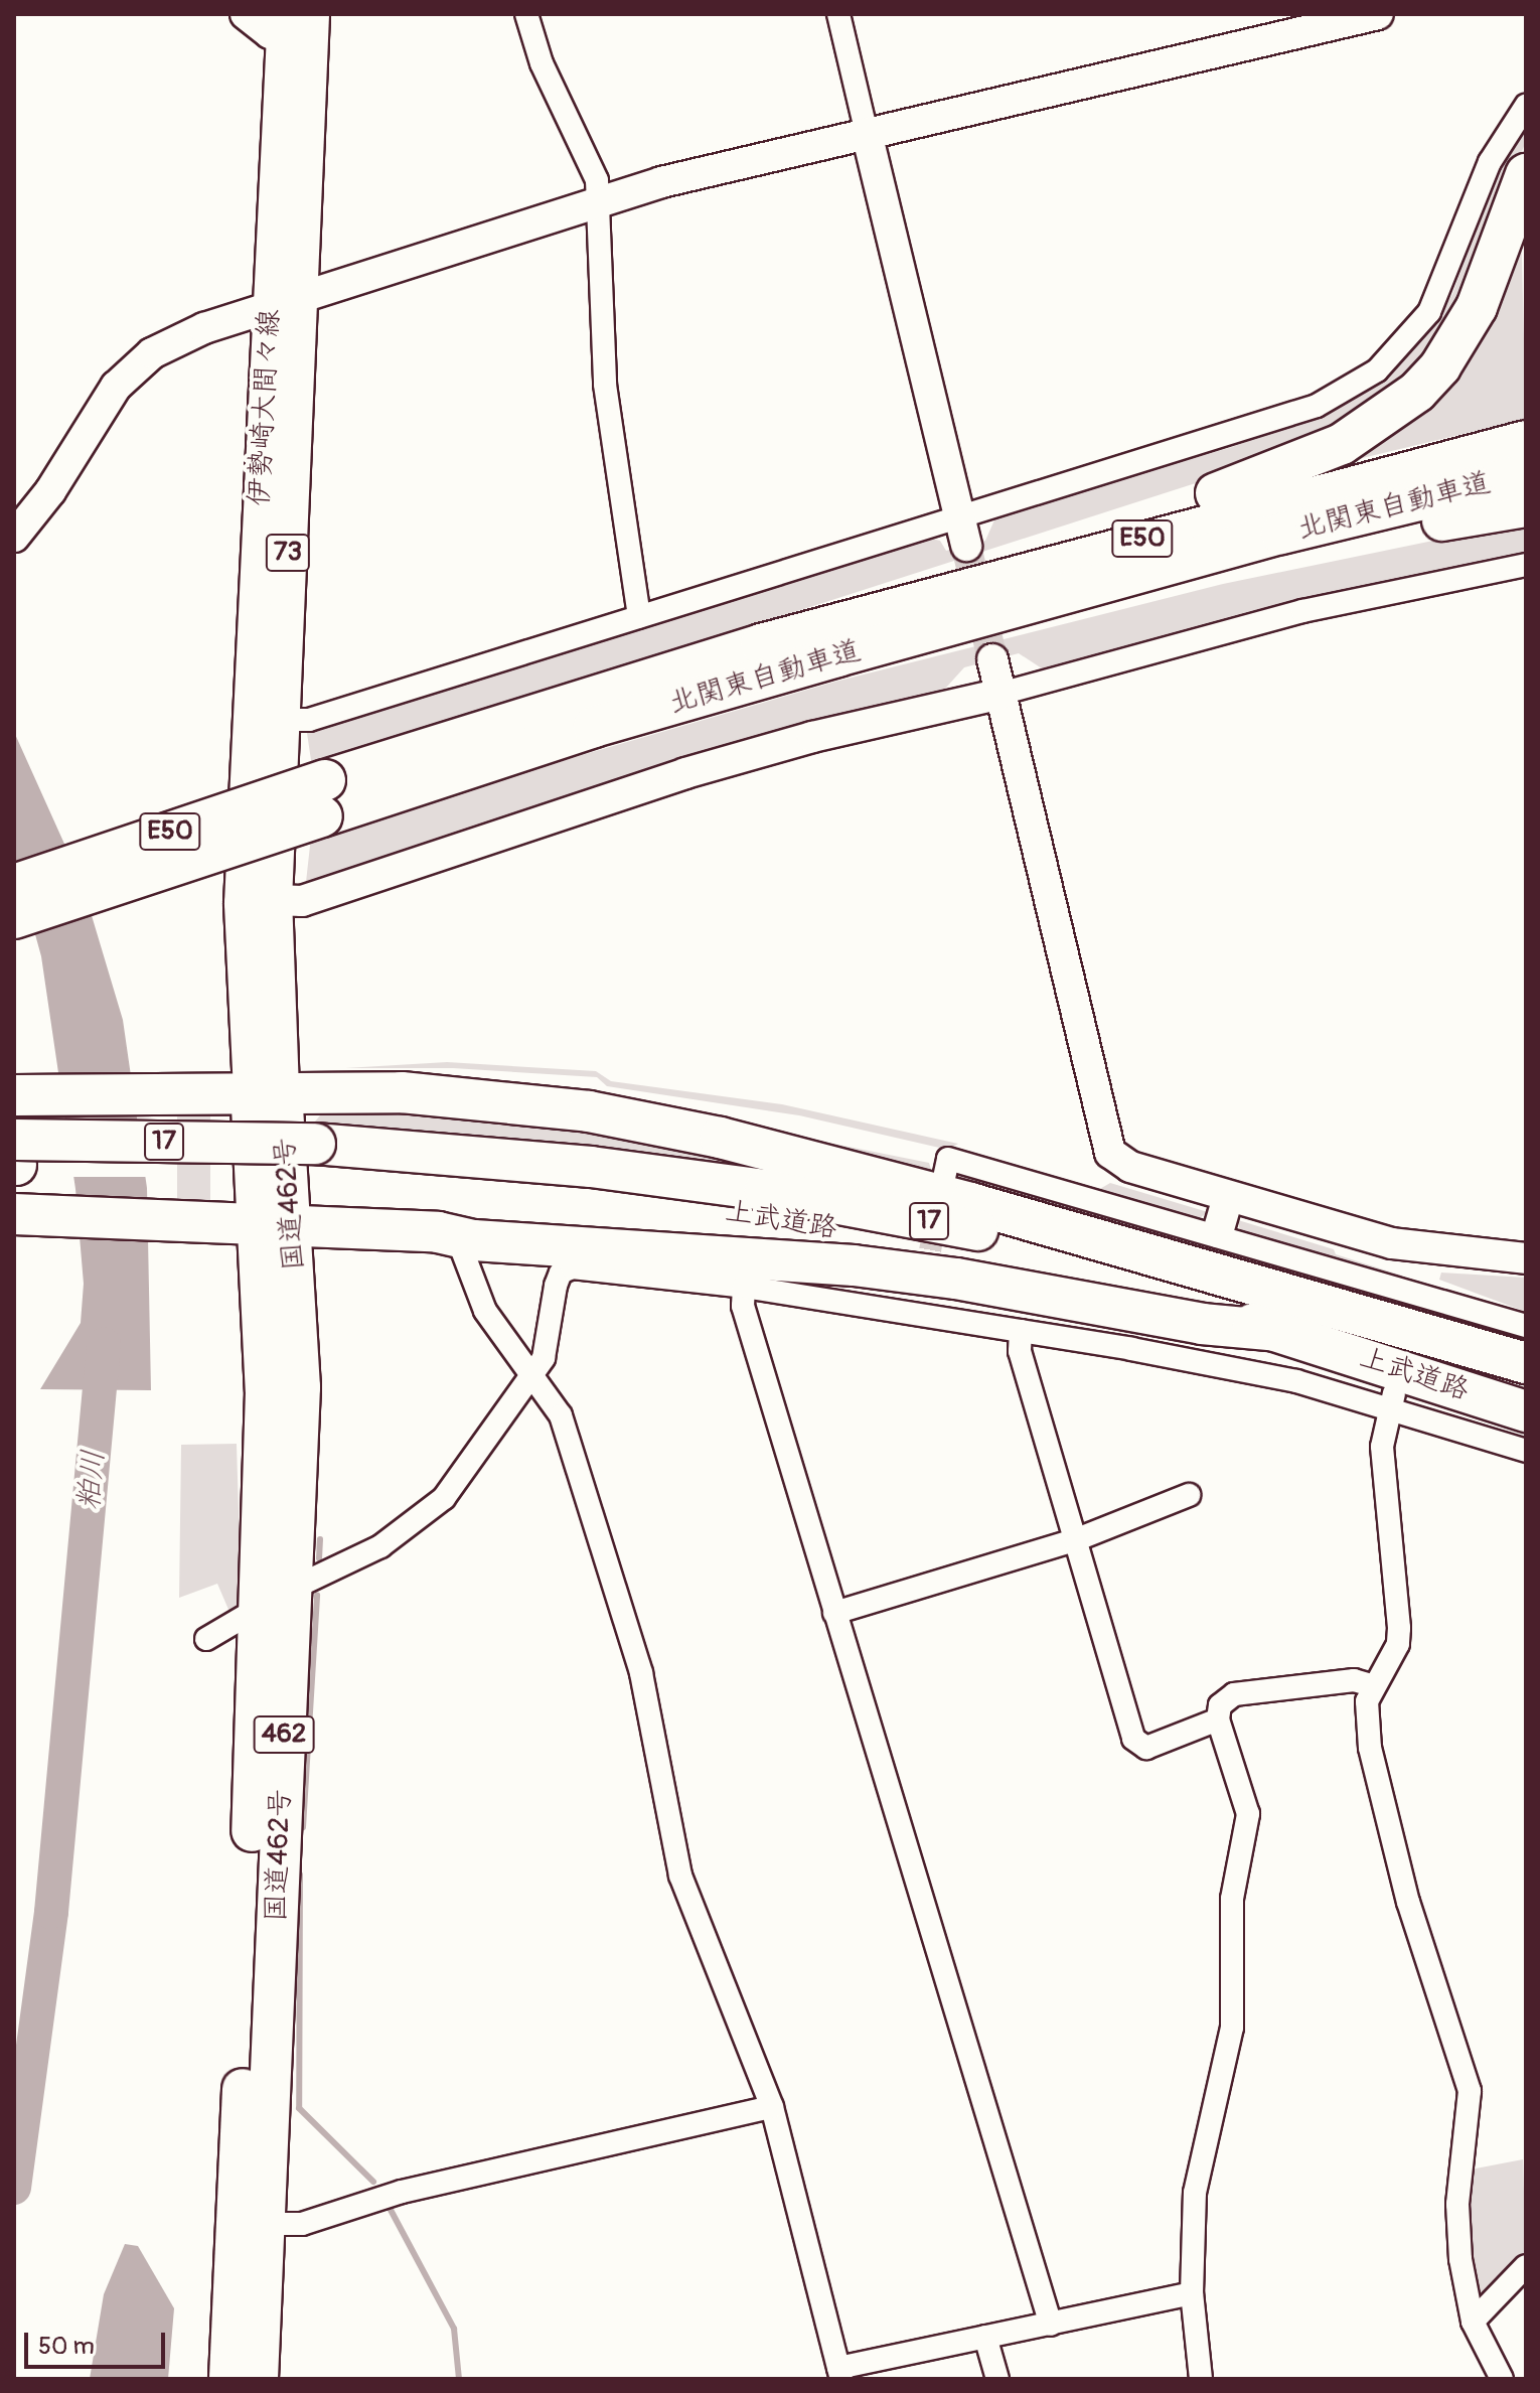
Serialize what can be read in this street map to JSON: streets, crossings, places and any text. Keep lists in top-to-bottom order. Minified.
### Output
{"streets":{"highway":["北関東自動車道","E50","17","国道462号","上武道路","462"],"main road":["伊勢崎大間々線","73"]},"crossings":[["伊勢崎大間々線","国道462号"]],"water":["粕川"],"scale_bar":"50 m"}
